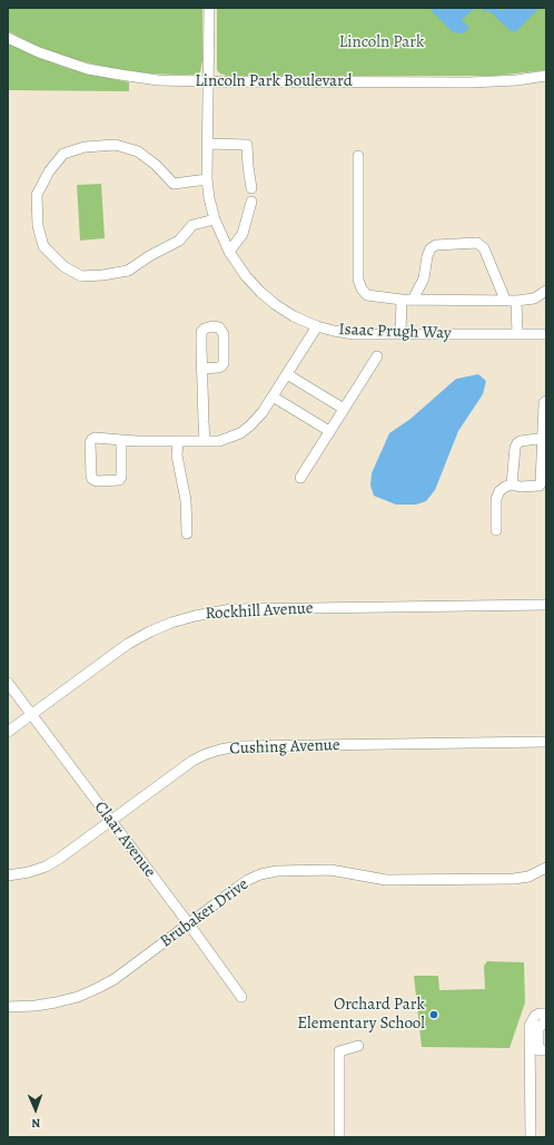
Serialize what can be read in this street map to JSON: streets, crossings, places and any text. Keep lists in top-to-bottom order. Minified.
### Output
{"streets":{"street":["Lincoln Park Boulevard","Isaac Prugh Way","Rockhill Avenue","Cushing Avenue","Claar Avenue","Brubaker Drive"]},"crossings":[["Lincoln Park Boulevard","Isaac Prugh Way"],["Rockhill Avenue","Claar Avenue"],["Cushing Avenue","Claar Avenue"],["Claar Avenue","Brubaker Drive"]],"parks":["Lincoln Park"],"places":["Orchard Park Elementary School"],"north":"bottom"}
